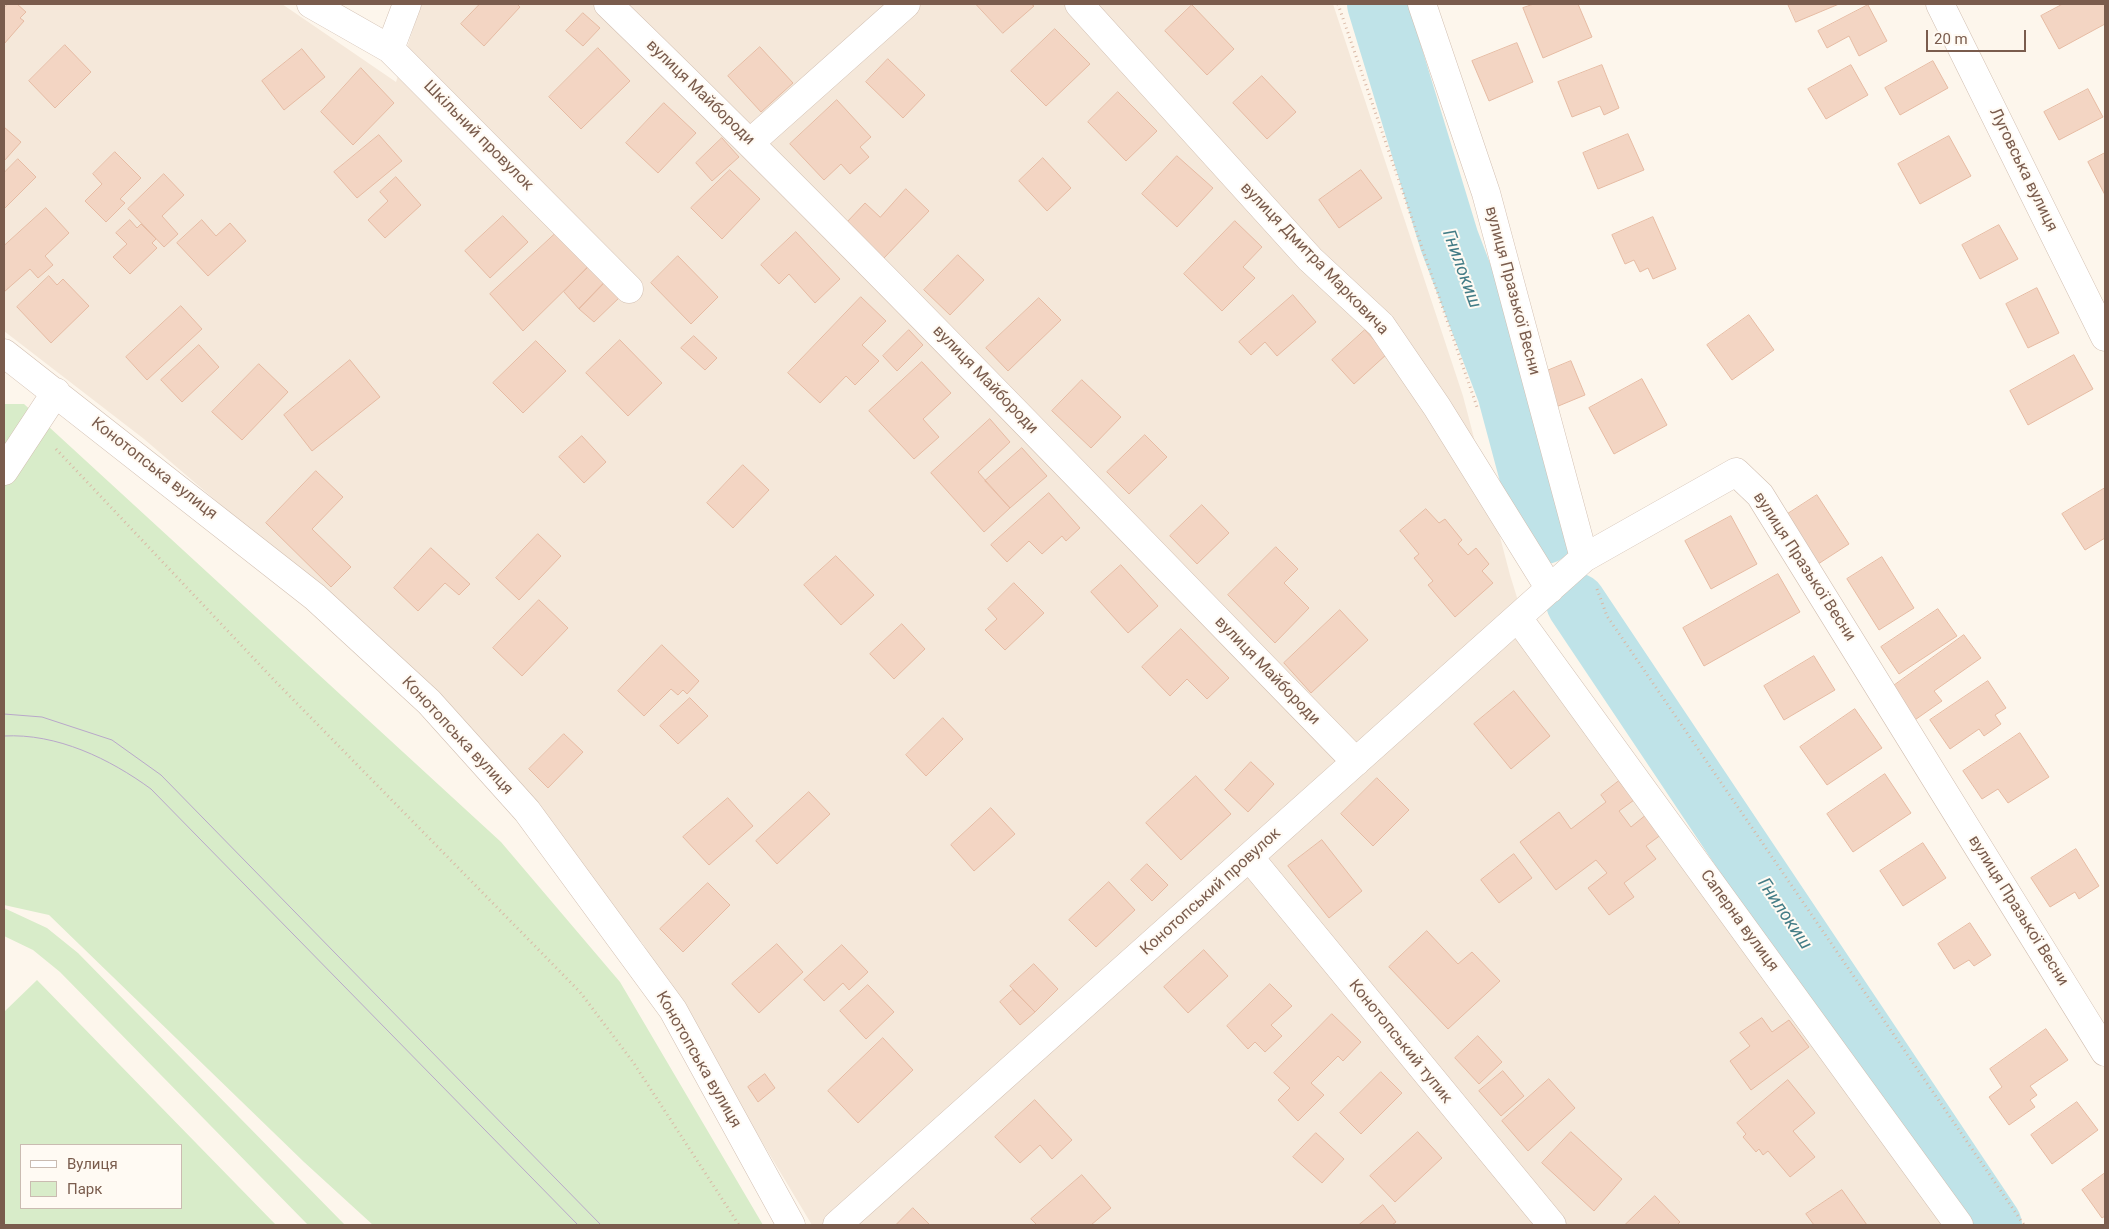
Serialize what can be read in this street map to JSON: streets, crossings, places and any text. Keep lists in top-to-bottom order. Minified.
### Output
{"streets":{"street":["вулиця Майбороди","Шкільний провулок","Луговська вулиця","вулиця Дмитра Марковича","вулиця Празької Весни","Конотопська вулиця","Конотопський провулок","Саперна вулиця","Конотопський тупик"]},"crossings":[["вулиця Майбороди","Конотопський провулок"],["вулиця Дмитра Марковича","Конотопський провулок"],["вулиця Празької Весни","Конотопський провулок"],["Конотопський провулок","Саперна вулиця"],["Конотопський провулок","Конотопський тупик"]],"water":["Гнилокиш"],"legend":["Вулиця","Парк"],"scale_bar":"20 m"}
